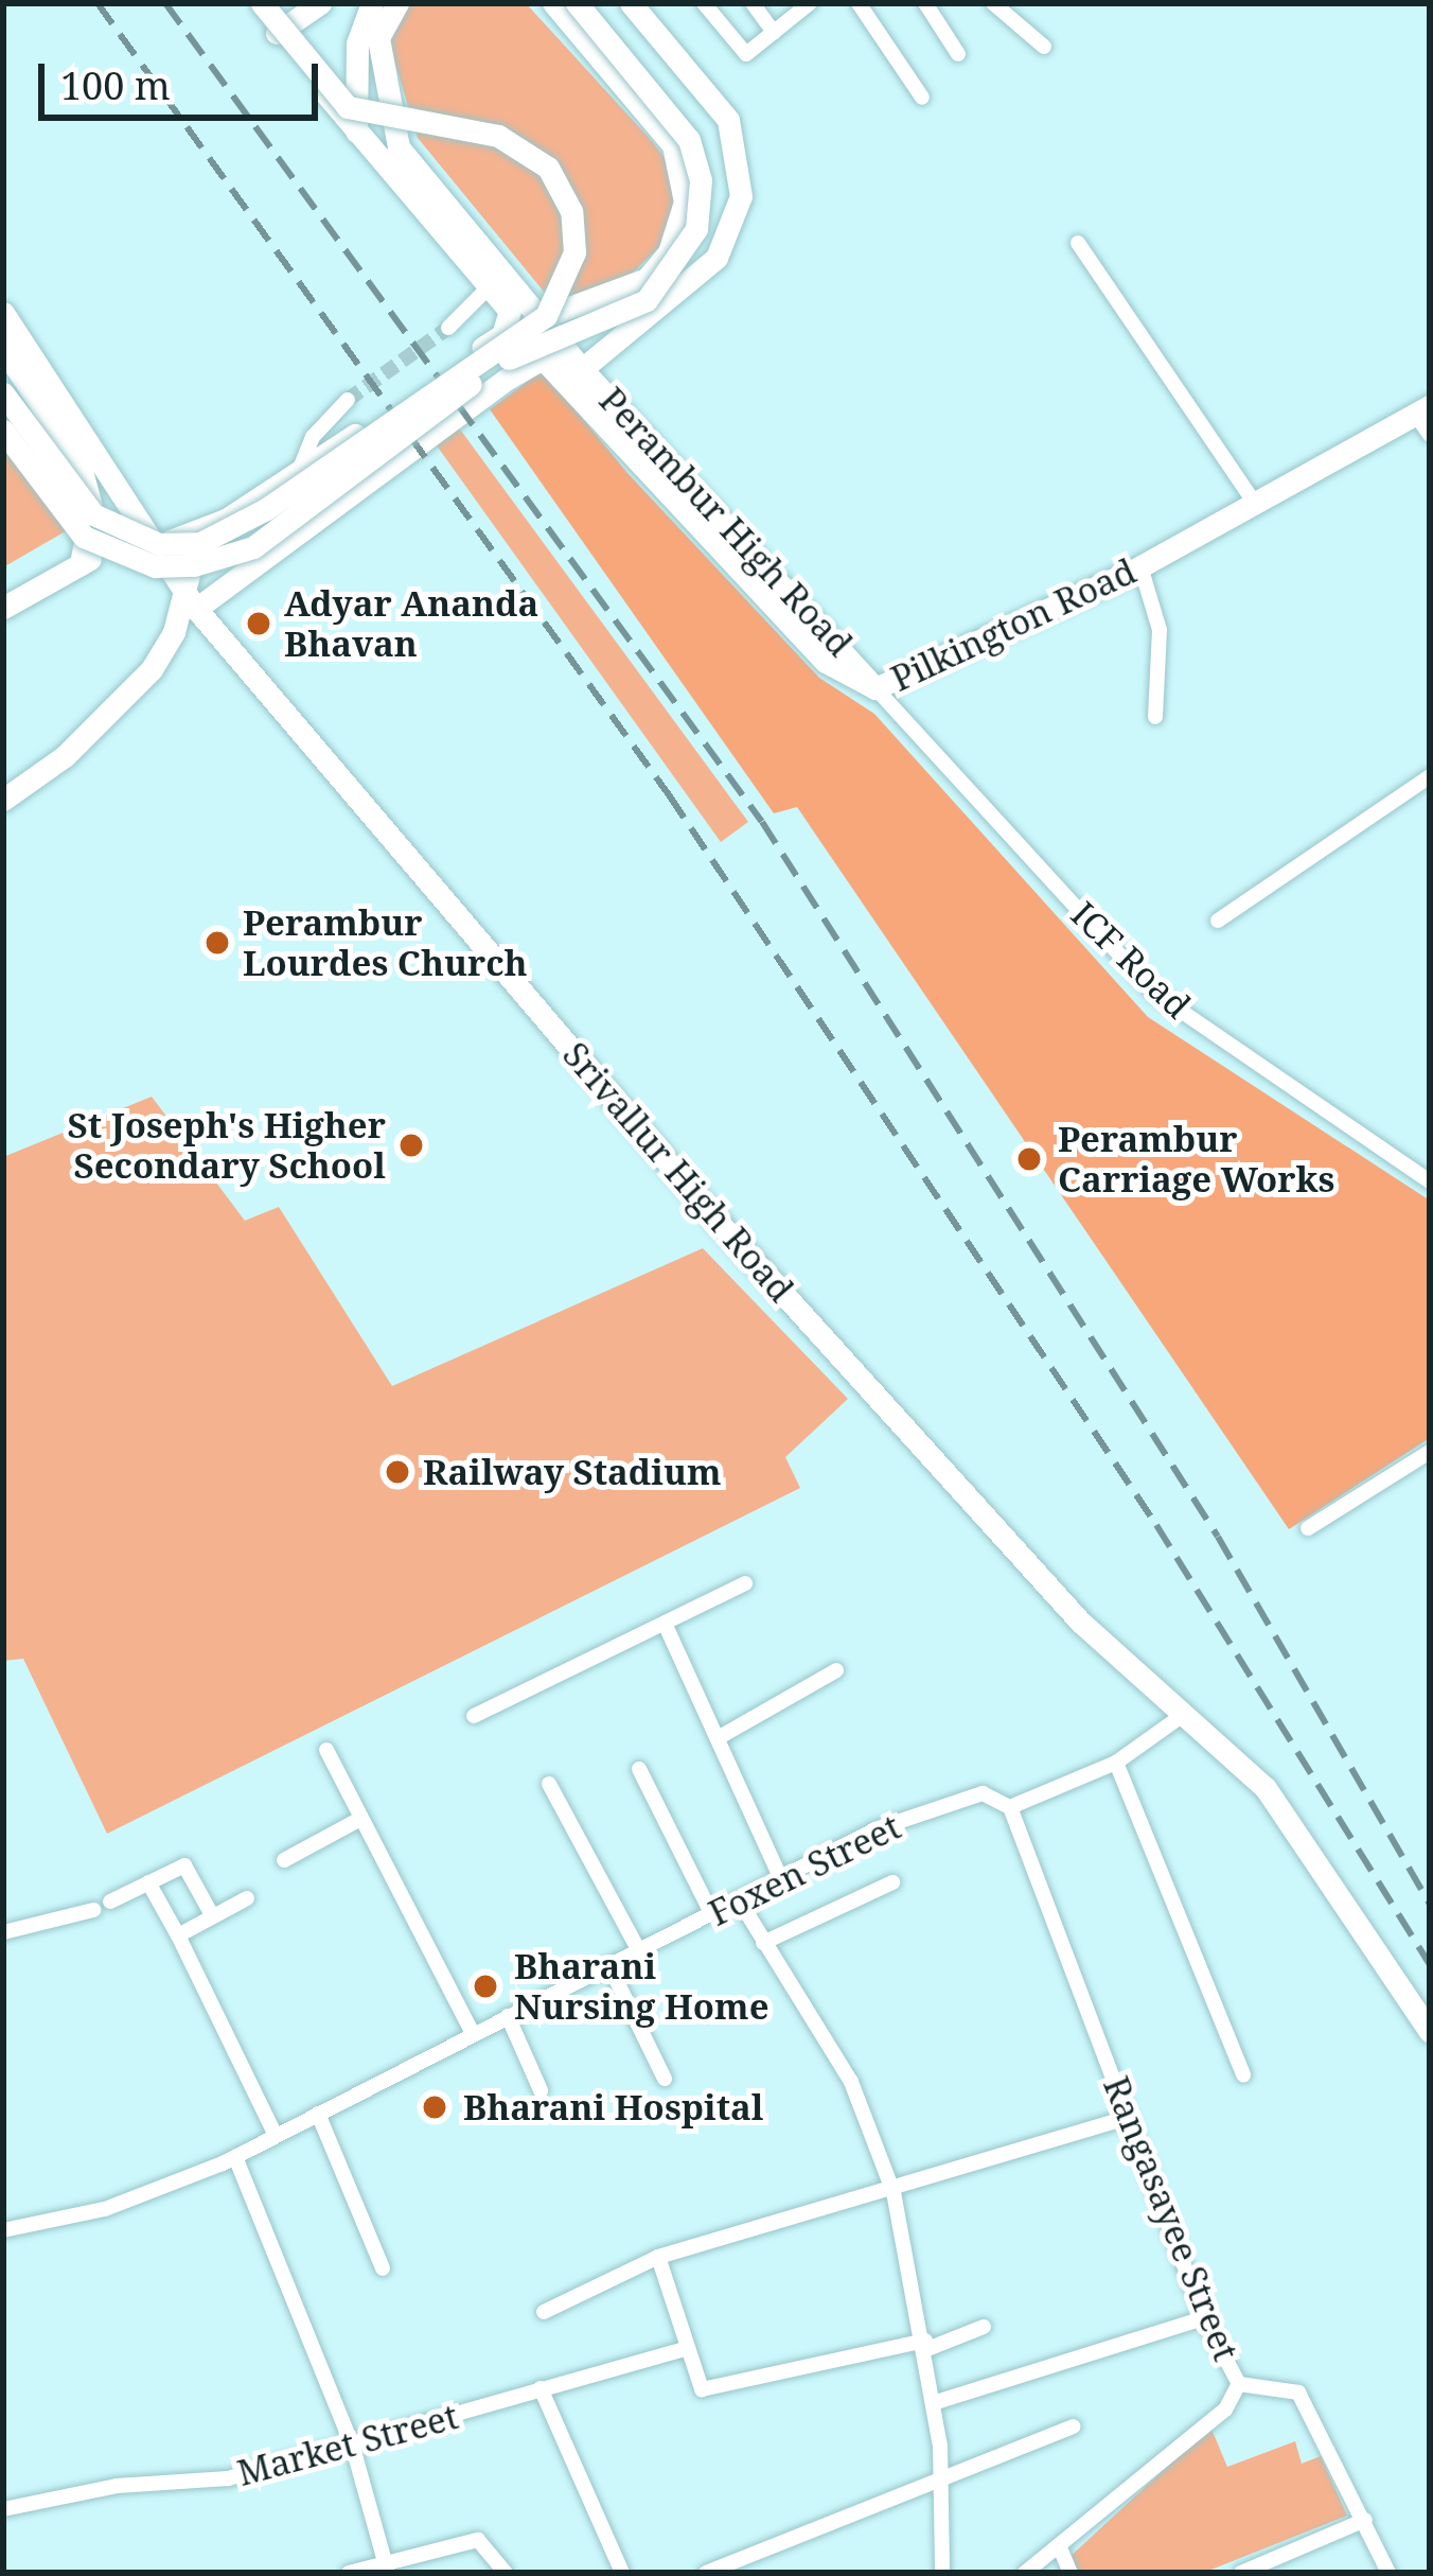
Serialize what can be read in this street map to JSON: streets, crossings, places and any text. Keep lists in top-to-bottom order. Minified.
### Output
{"streets":{"street":["Perambur High Road","Pilkington Road","ICF Road","Srivallur High Road","Foxen Street","Rangasayee Street","Market Street"]},"crossings":[["Perambur High Road","Pilkington Road"],["Perambur High Road","ICF Road"],["Pilkington Road","ICF Road"],["Srivallur High Road","Foxen Street"],["Foxen Street","Rangasayee Street"]],"places":["Adyar Ananda Bhavan","Perambur Lourdes Church","St Joseph's Higher Secondary School","Perambur Carriage Works","Railway Stadium","Bharani Nursing Home","Bharani Hospital"],"scale_bar":"100 m"}
